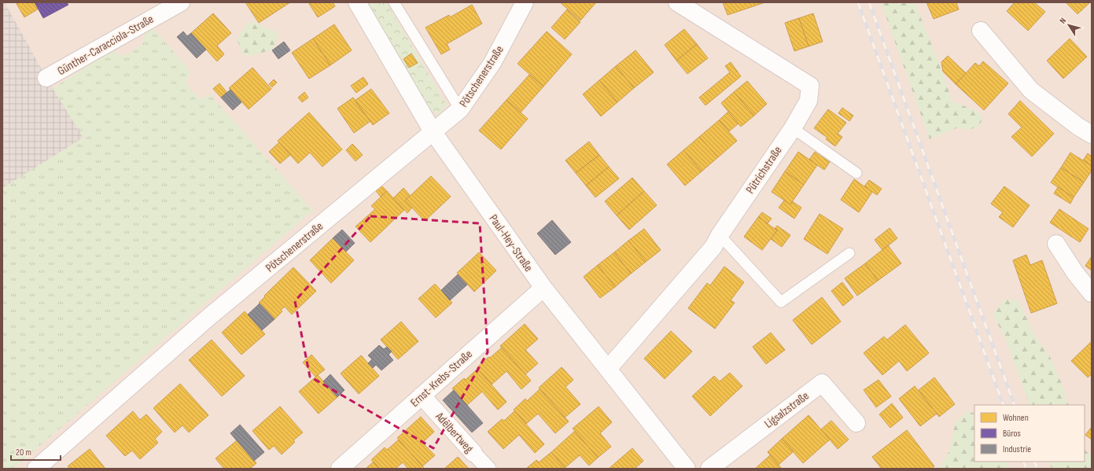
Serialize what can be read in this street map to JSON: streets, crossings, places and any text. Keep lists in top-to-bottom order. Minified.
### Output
{"streets":{"street":["Günther-Caracciola-Straße","Pötschenerstraße","Pütrichstraße","Paul-Hey-Straße","Ernst-Krebs-Straße","Ligsalzstraße","Adelbertweg"]},"crossings":[["Pötschenerstraße","Paul-Hey-Straße"],["Pütrichstraße","Paul-Hey-Straße"],["Paul-Hey-Straße","Ernst-Krebs-Straße"],["Ernst-Krebs-Straße","Adelbertweg"]],"legend":["Wohnen","Büros","Industrie"],"scale_bar":"20 m","north":"top left"}
